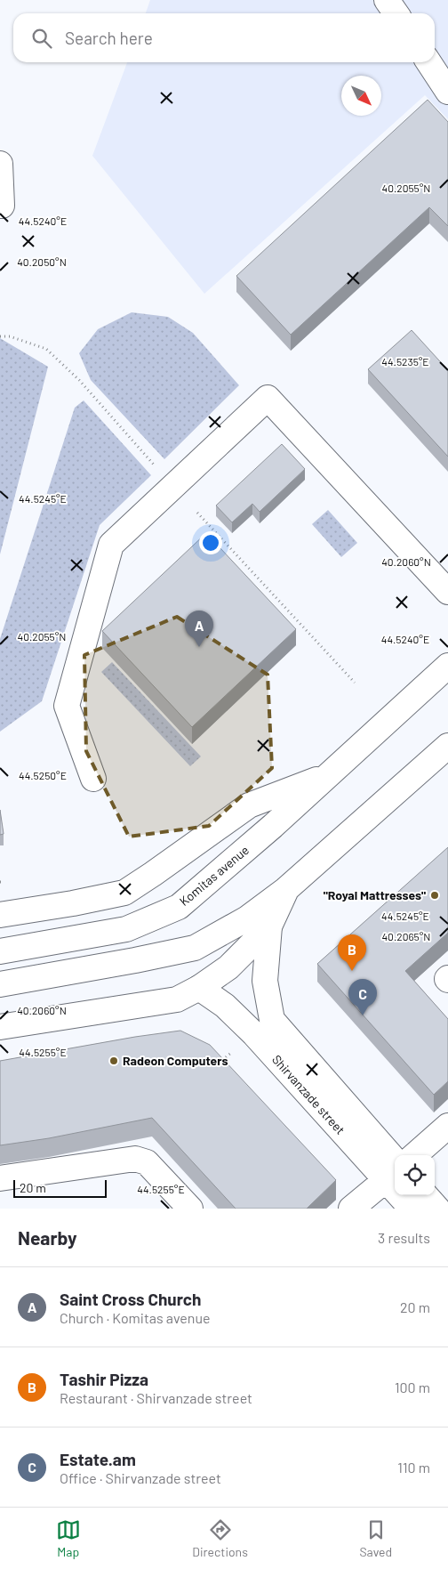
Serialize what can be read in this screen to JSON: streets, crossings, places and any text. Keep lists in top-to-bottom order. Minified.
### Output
{"streets":{"main road":["Komitas avenue","Shirvanzade street"]},"places":["\"Royal Mattresses\"","Radeon Computers"],"scale_bar":"20 m","north":"bottom right","page":{"search":"Search here","pins":["A","B","C"],"scale":"20 m","heading":["Nearby","3 results"],"list":[{"mark":"A","name":"Saint Cross Church","note":"Church · Komitas avenue","value":"20 m"},{"mark":"B","name":"Tashir Pizza","note":"Restaurant · Shirvanzade street","value":"100 m"},{"mark":"C","name":"Estate.am","note":"Office · Shirvanzade street","value":"110 m"}],"nav":["Map","Directions","Saved"]},"coordinates":["40.2055°N","44.5240°E","40.2050°N","44.5235°E","44.5245°E","40.2060°N","44.5250°E","40.2065°N","44.5255°E"]}
